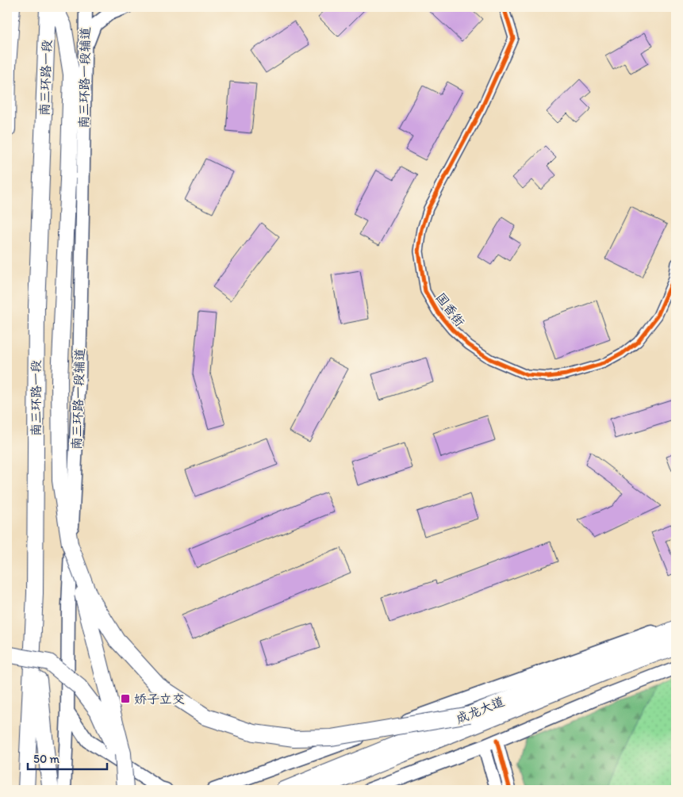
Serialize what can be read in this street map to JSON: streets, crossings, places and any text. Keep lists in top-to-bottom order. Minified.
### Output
{"streets":{"highway":["南三环路一段","成龙大道"],"main road":["南三环路一段辅道"],"street":["国香街"]},"places":{"transit":["娇子立交"]},"scale_bar":"50 m"}
